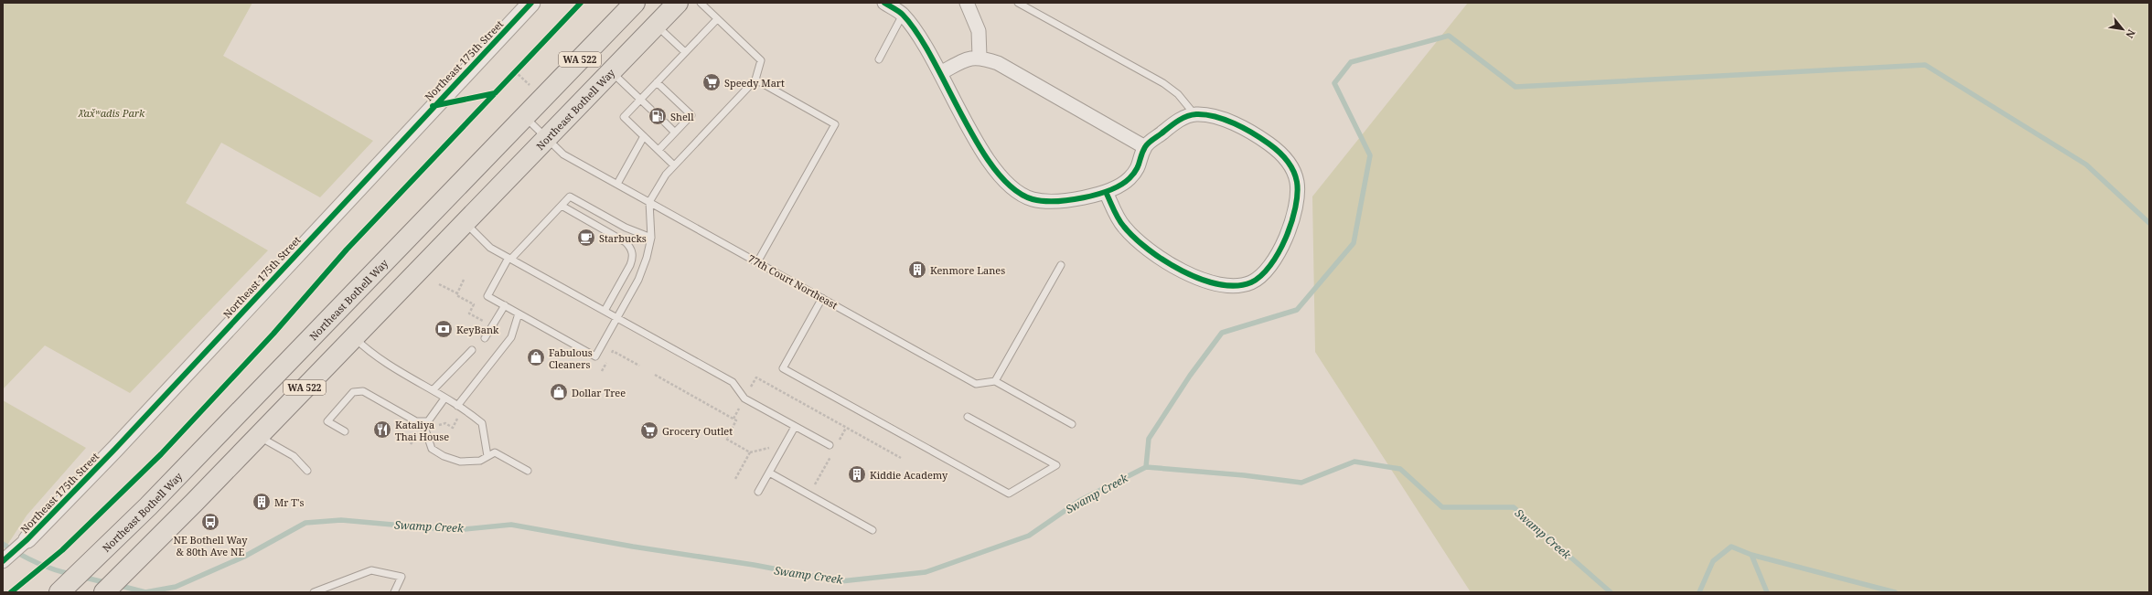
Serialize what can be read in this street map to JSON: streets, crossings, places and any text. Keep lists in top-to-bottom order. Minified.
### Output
{"streets":{"main road":["WA 522","Northeast Bothell Way"],"street":["Northeast 175th Street"],"lane":["77th Court Northeast"]},"crossings":[["Northeast Bothell Way","77th Court Northeast"]],"water":["Swamp Creek"],"parks":["ƛ̕ax̌ʷadis Park"],"places":{"supermarket":["Speedy Mart","Grocery Outlet"],"fuel station":["Shell"],"cafe":["Starbucks"],"building":["Kenmore Lanes","Kiddie Academy","Mr T's"],"bank":["KeyBank"],"shop":["Fabulous Cleaners","Dollar Tree"],"restaurant":["Kataliya Thai House"],"bus stop":["NE Bothell Way & 80th Ave NE"]},"north":"bottom right"}
